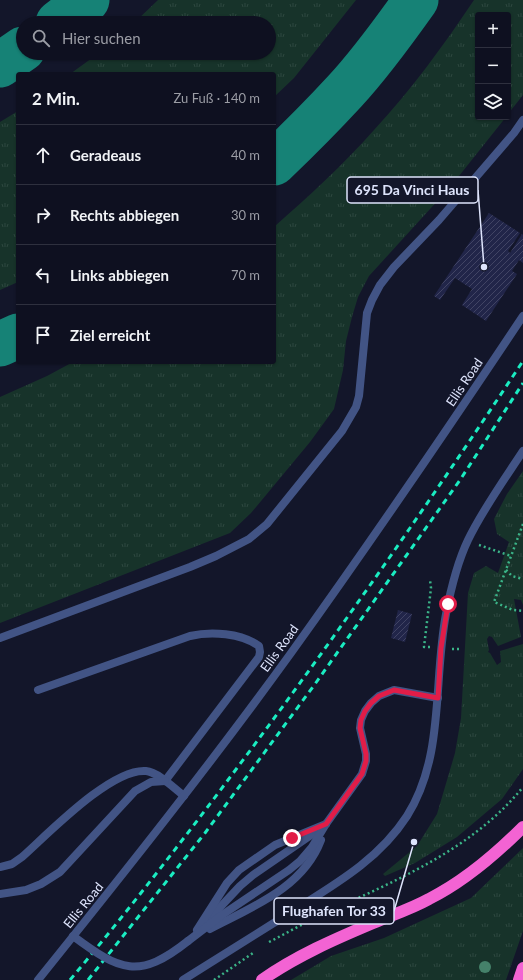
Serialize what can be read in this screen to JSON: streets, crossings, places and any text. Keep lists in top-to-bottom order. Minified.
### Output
{"streets":{"street":["Ellis Road"]},"places":["695 Da Vinci Haus","Flughafen Tor 33"],"page":{"map_buttons":["+","−"],"search":"Hier suchen","heading":["2 Min.","Zu Fuß · 140 m"],"list":[["Geradeaus","40 m"],["Rechts abbiegen","30 m"],["Links abbiegen","70 m"],"Ziel erreicht"]}}
